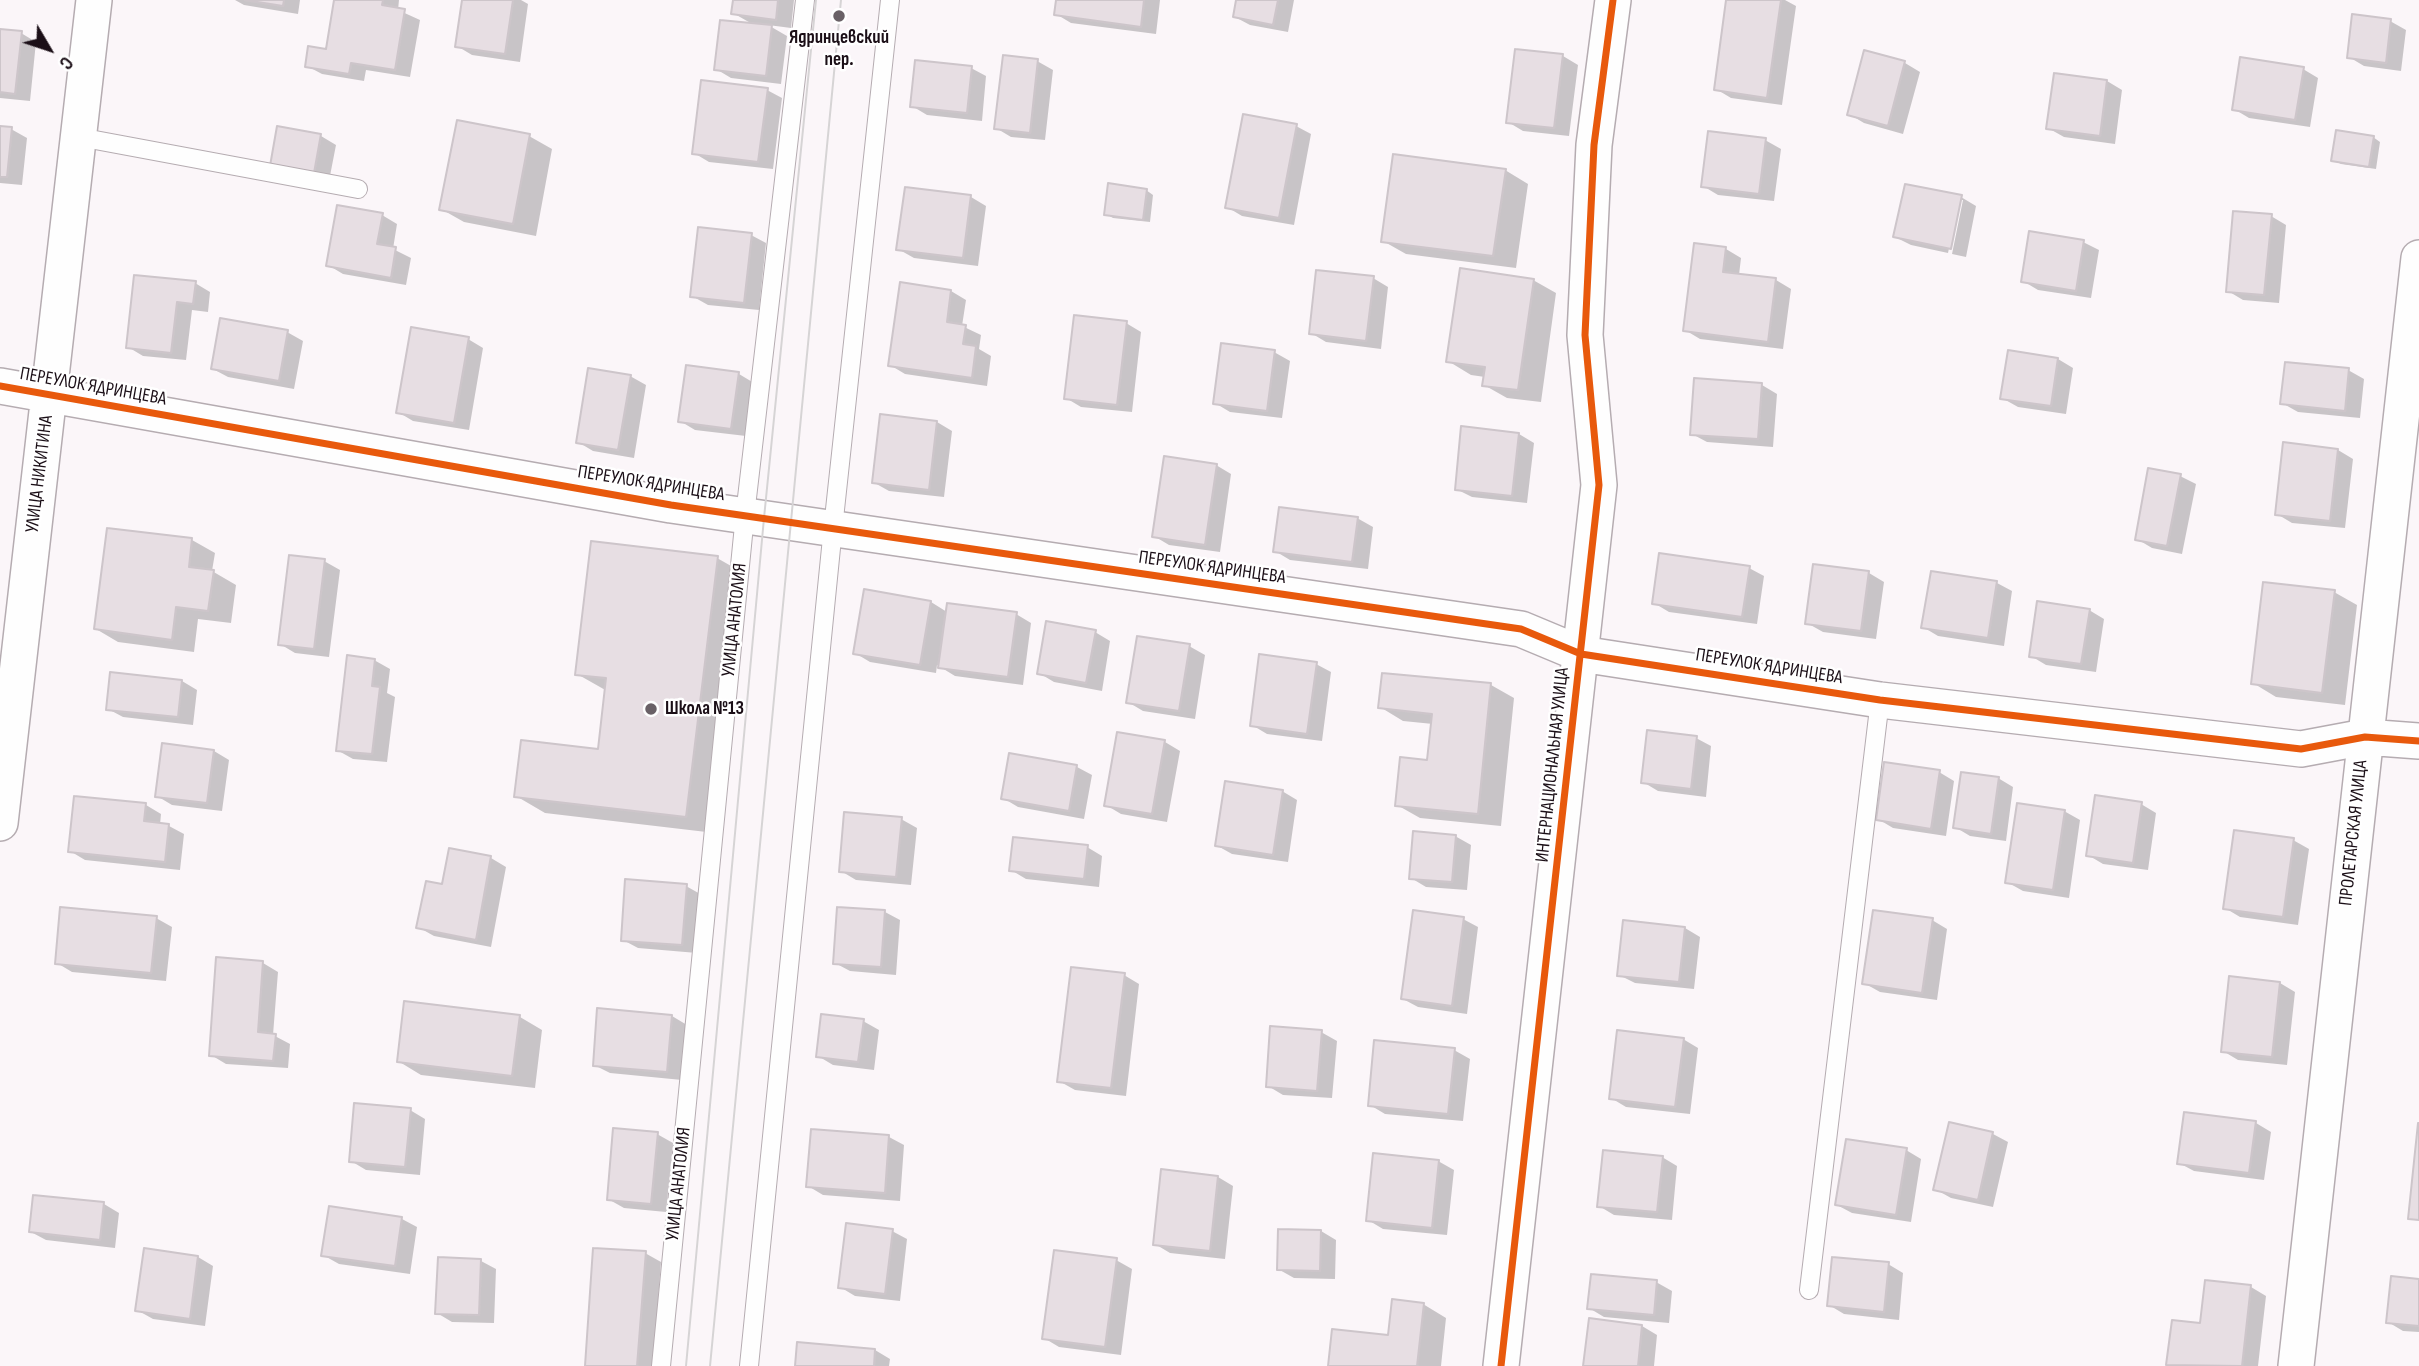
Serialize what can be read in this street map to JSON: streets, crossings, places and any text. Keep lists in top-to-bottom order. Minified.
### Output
{"streets":{"street":["ПЕРЕУЛОК ЯДРИНЦЕВА","УЛИЦА НИКИТИНА","ИНТЕРНАЦИОНАЛЬНАЯ УЛИЦА","ПРОЛЕТАРСКАЯ УЛИЦА"],"lane":["УЛИЦА АНАТОЛИЯ"]},"crossings":[["ПЕРЕУЛОК ЯДРИНЦЕВА","УЛИЦА НИКИТИНА"],["ПЕРЕУЛОК ЯДРИНЦЕВА","УЛИЦА АНАТОЛИЯ"],["ПЕРЕУЛОК ЯДРИНЦЕВА","ИНТЕРНАЦИОНАЛЬНАЯ УЛИЦА"],["ПЕРЕУЛОК ЯДРИНЦЕВА","ПРОЛЕТАРСКАЯ УЛИЦА"]],"places":["Ядринцевский пер.","Школа №13"],"north":"bottom right"}
